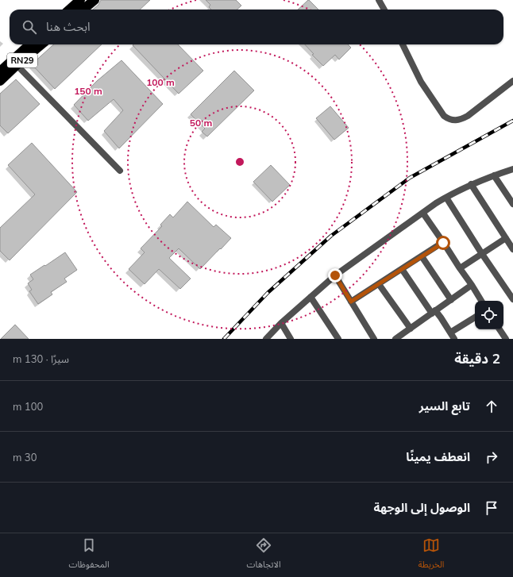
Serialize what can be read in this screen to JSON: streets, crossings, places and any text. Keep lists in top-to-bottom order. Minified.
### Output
{"streets":{"highway":["RN29"]},"page":{"search":"ابحث هنا","heading":["2 دقيقة","سيرًا · 130 m"],"list":[["تابع السير","100 m"],["انعطف يمينًا","30 m"],"الوصول إلى الوجهة"],"nav":["الخريطة","الاتجاهات","المحفوظات"]},"rings":["100 m","150 m","50 m"]}
